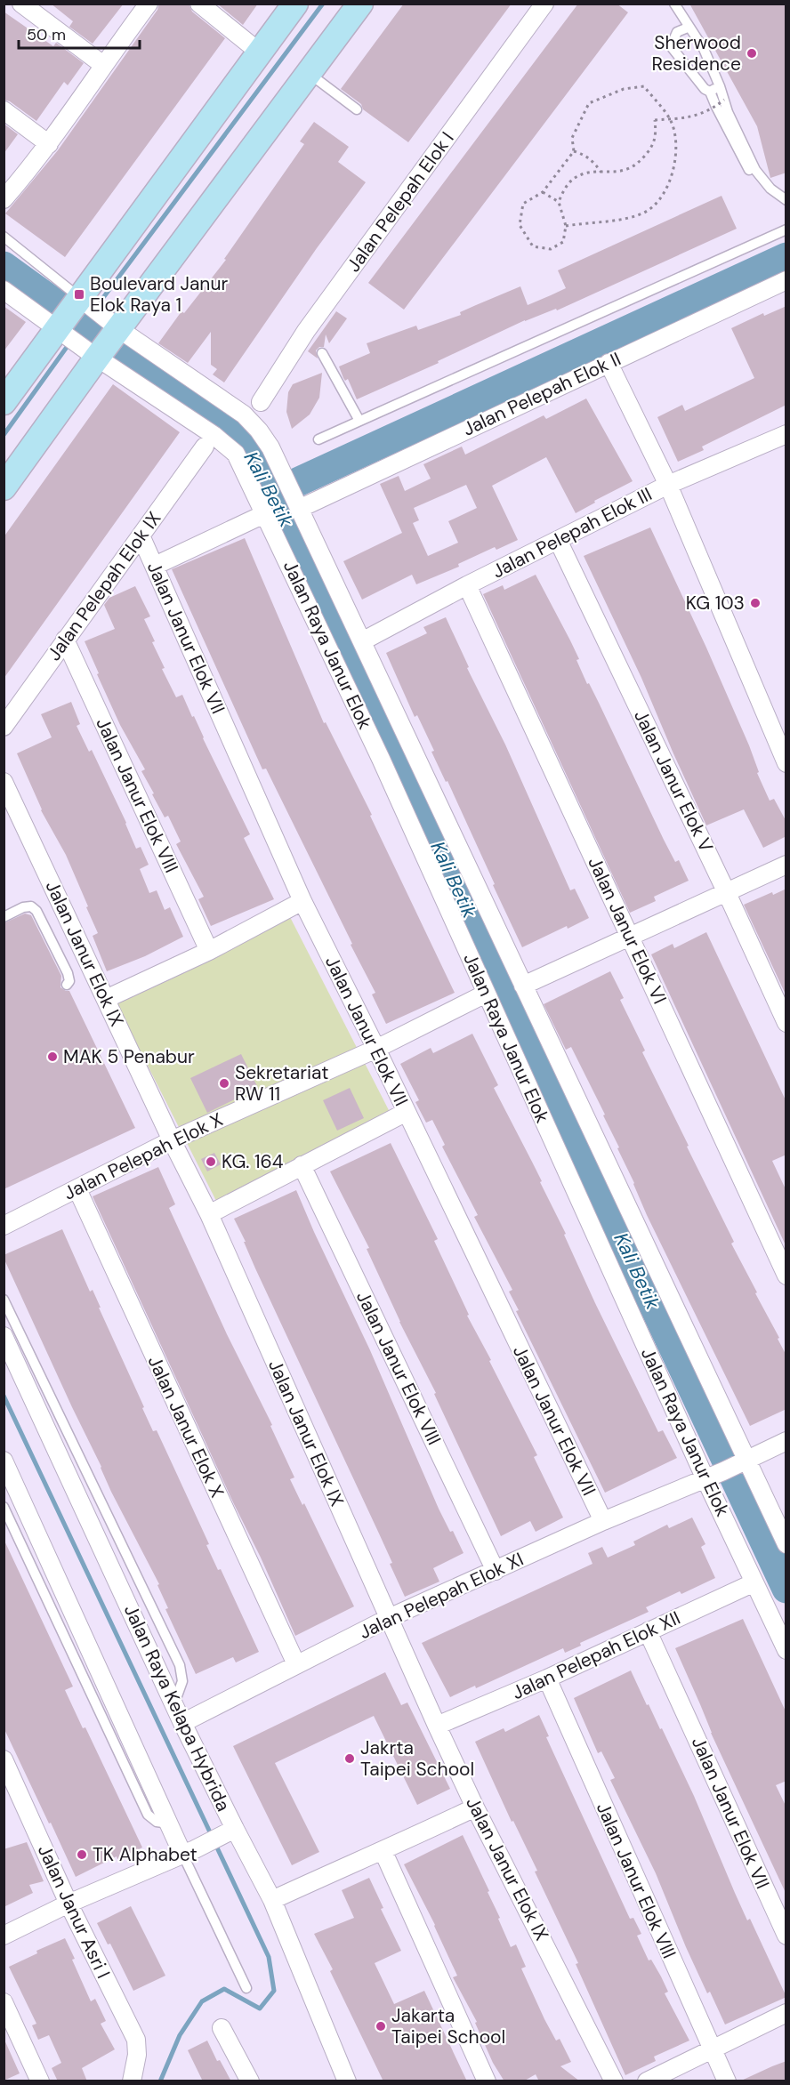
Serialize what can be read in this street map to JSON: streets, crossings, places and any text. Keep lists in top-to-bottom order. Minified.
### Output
{"streets":{"street":["Jalan Pelepah Elok I","Jalan Pelepah Elok II","Jalan Pelepah Elok III","Jalan Pelepah Elok IX","Jalan Janur Elok VII","Jalan Raya Janur Elok","Jalan Janur Elok V","Jalan Janur Elok VIII","Jalan Janur Elok VI","Jalan Janur Elok IX","Jalan Pelepah Elok X","Jalan Janur Elok X","Jalan Pelepah Elok XI","Jalan Pelepah Elok XII","Jalan Raya Kelapa Hybrida","Jalan Janur Asri I"]},"crossings":[["Jalan Pelepah Elok II","Jalan Raya Janur Elok"],["Jalan Pelepah Elok III","Jalan Raya Janur Elok"],["Jalan Pelepah Elok III","Jalan Janur Elok V"],["Jalan Pelepah Elok III","Jalan Janur Elok VI"],["Jalan Pelepah Elok IX","Jalan Janur Elok VII"],["Jalan Pelepah Elok IX","Jalan Janur Elok VIII"],["Jalan Janur Elok VII","Jalan Pelepah Elok X"],["Jalan Janur Elok VII","Jalan Pelepah Elok XI"],["Jalan Janur Elok VII","Jalan Pelepah Elok XII"],["Jalan Raya Janur Elok","Jalan Pelepah Elok X"],["Jalan Raya Janur Elok","Jalan Pelepah Elok XI"],["Jalan Raya Janur Elok","Jalan Pelepah Elok XII"],["Jalan Janur Elok VIII","Jalan Pelepah Elok XI"],["Jalan Janur Elok VIII","Jalan Pelepah Elok XII"],["Jalan Janur Elok IX","Jalan Pelepah Elok X"],["Jalan Janur Elok IX","Jalan Pelepah Elok XI"],["Jalan Janur Elok IX","Jalan Pelepah Elok XII"],["Jalan Pelepah Elok X","Jalan Janur Elok X"],["Jalan Janur Elok X","Jalan Pelepah Elok XI"],["Jalan Pelepah Elok XI","Jalan Raya Kelapa Hybrida"]],"water":["Kali Betik"],"places":{"other":["Sherwood Residence","KG 103","MAK 5 Penabur","Sekretariat RW 11","KG. 164","Jakrta Taipei School","TK Alphabet","Jakarta Taipei School"],"transit":["Boulevard Janur Elok Raya 1"]},"scale_bar":"50 m"}
